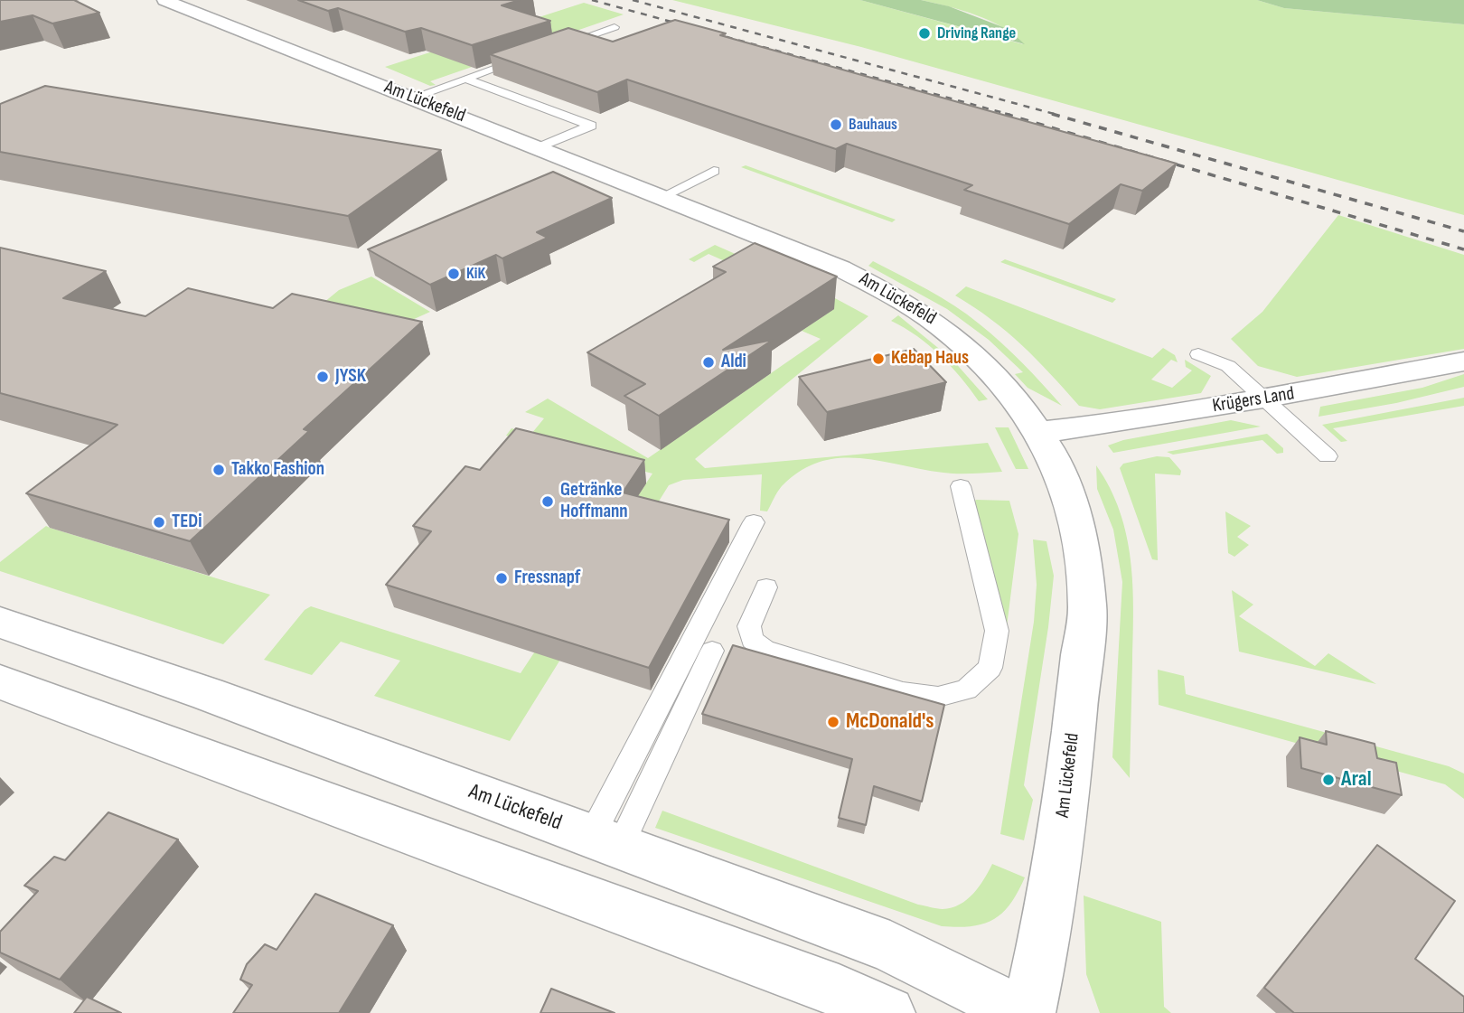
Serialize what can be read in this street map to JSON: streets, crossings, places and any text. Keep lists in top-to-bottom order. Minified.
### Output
{"streets":{"street":["Am Lückefeld","Krügers Land"]},"crossings":[["Am Lückefeld","Krügers Land"]],"places":["Driving Range","Bauhaus","KiK","Kebap Haus","Aldi","JYSK","Takko Fashion","Getränke Hoffmann","TEDi","Fressnapf","McDonald's","Aral"]}
